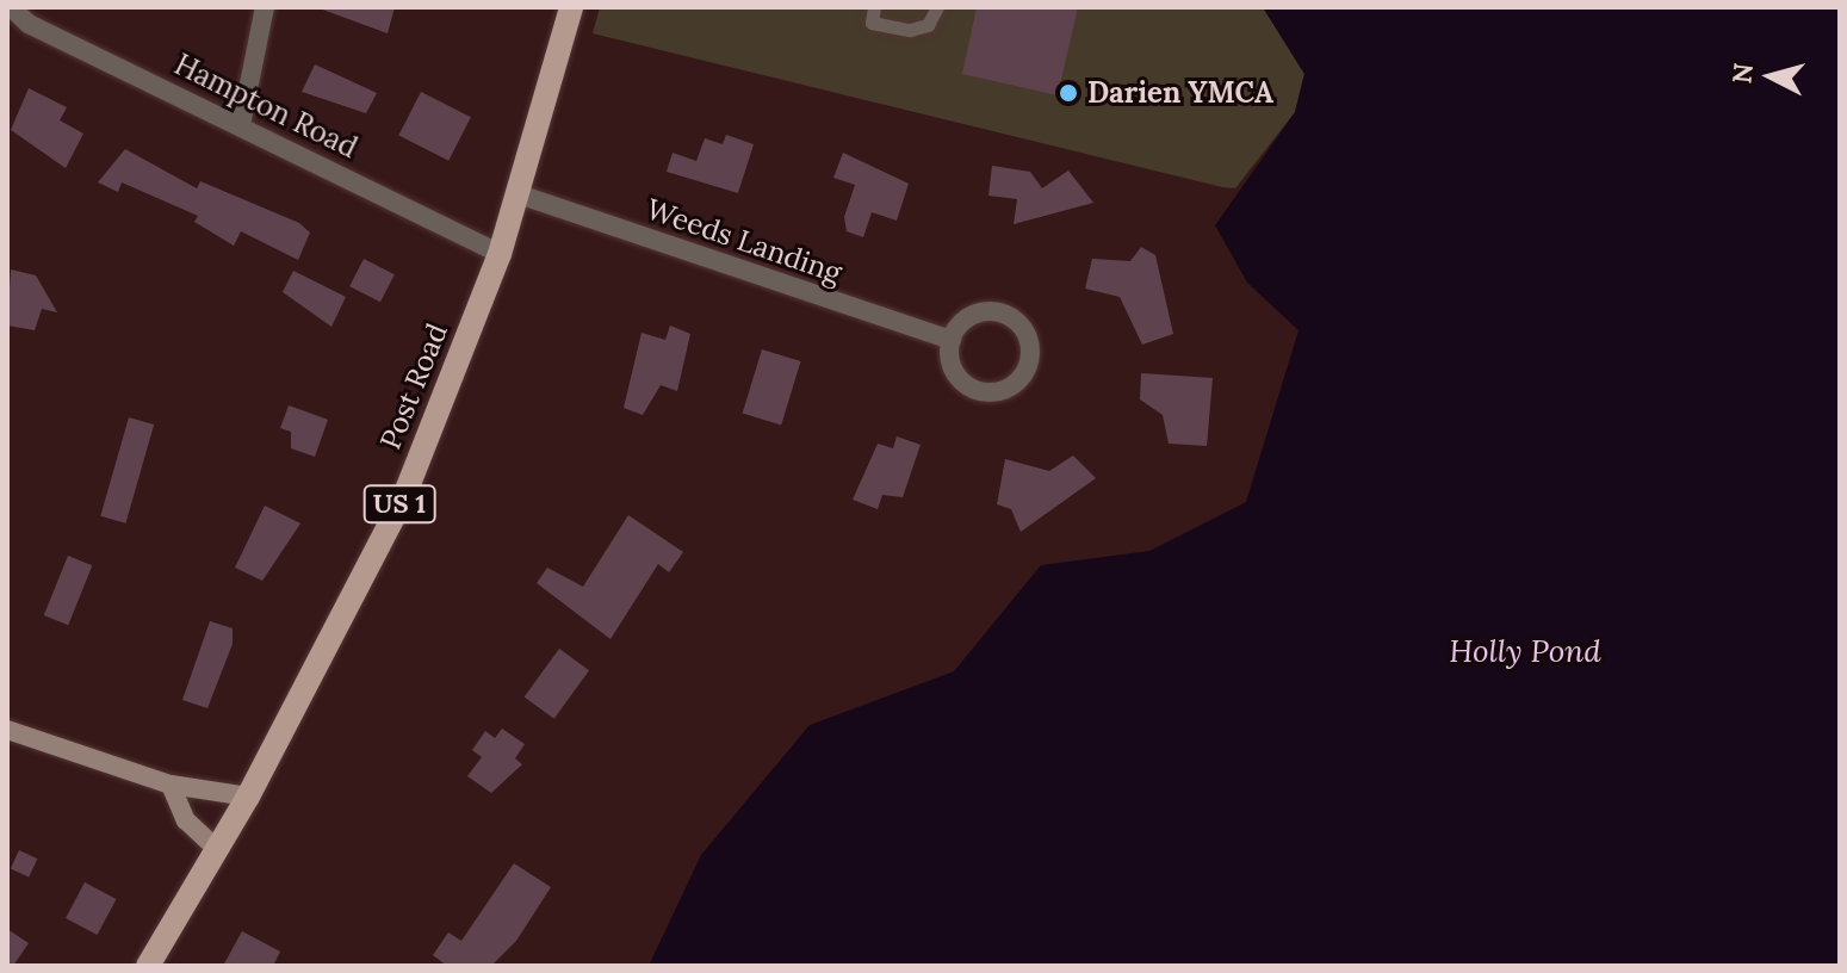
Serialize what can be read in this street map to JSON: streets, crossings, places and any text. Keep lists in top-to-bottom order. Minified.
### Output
{"streets":{"main road":["Post Road","US 1"],"street":["Hampton Road","Weeds Landing"]},"crossings":[["Hampton Road","Post Road"],["Weeds Landing","Post Road"]],"water":["Holly Pond"],"places":["Darien YMCA"],"north":"left"}
